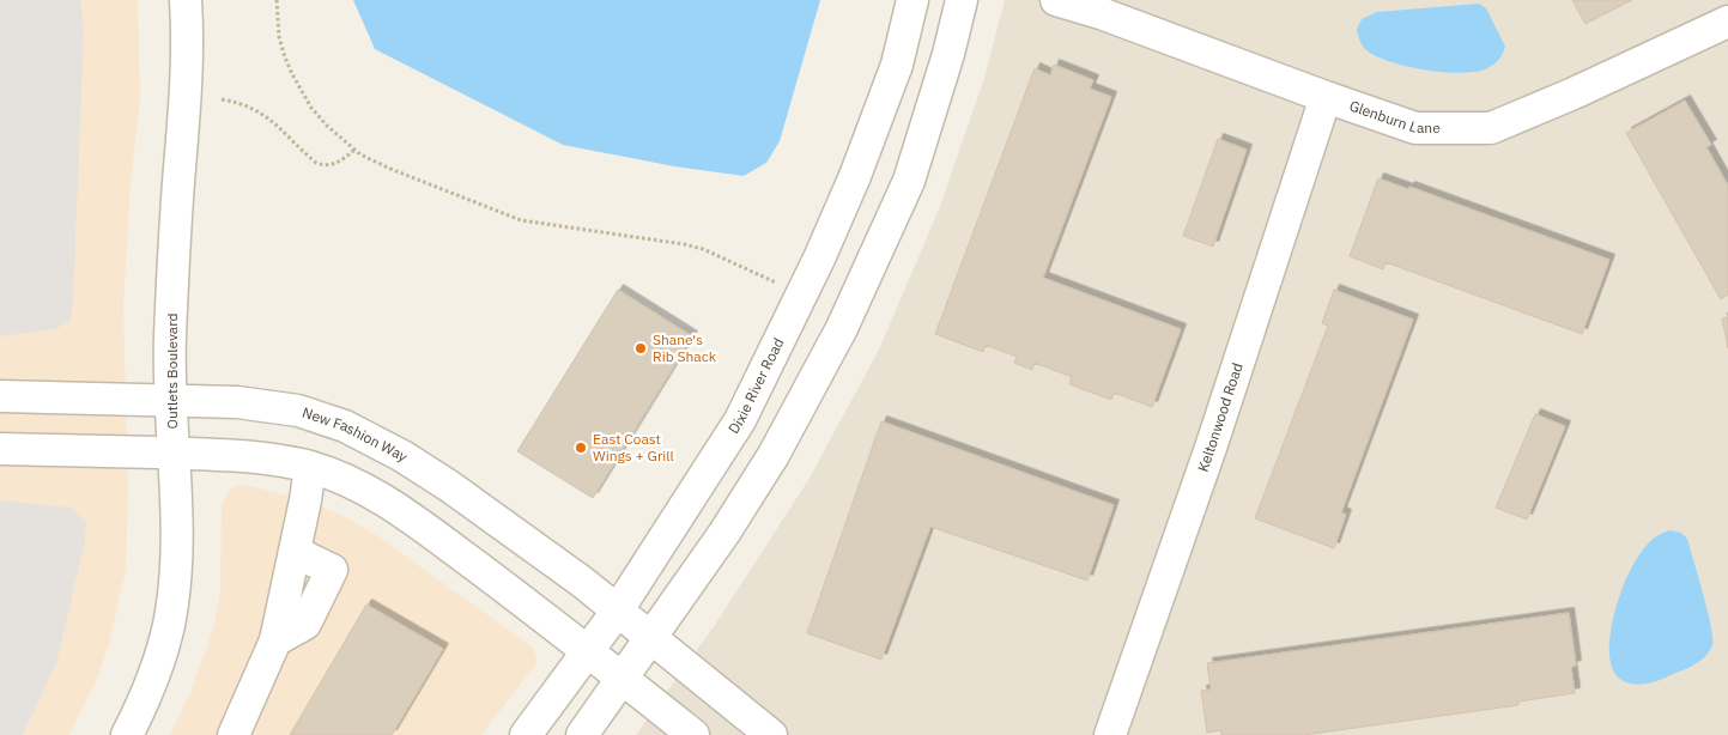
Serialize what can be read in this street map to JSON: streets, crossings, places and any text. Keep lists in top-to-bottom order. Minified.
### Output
{"streets":{"street":["Glenburn Lane","Outlets Boulevard","Dixie River Road","Keltonwood Road","New Fashion Way"]},"crossings":[["Glenburn Lane","Keltonwood Road"],["Outlets Boulevard","New Fashion Way"],["Dixie River Road","New Fashion Way"]],"places":["Shane's Rib Shack","East Coast Wings + Grill"]}
